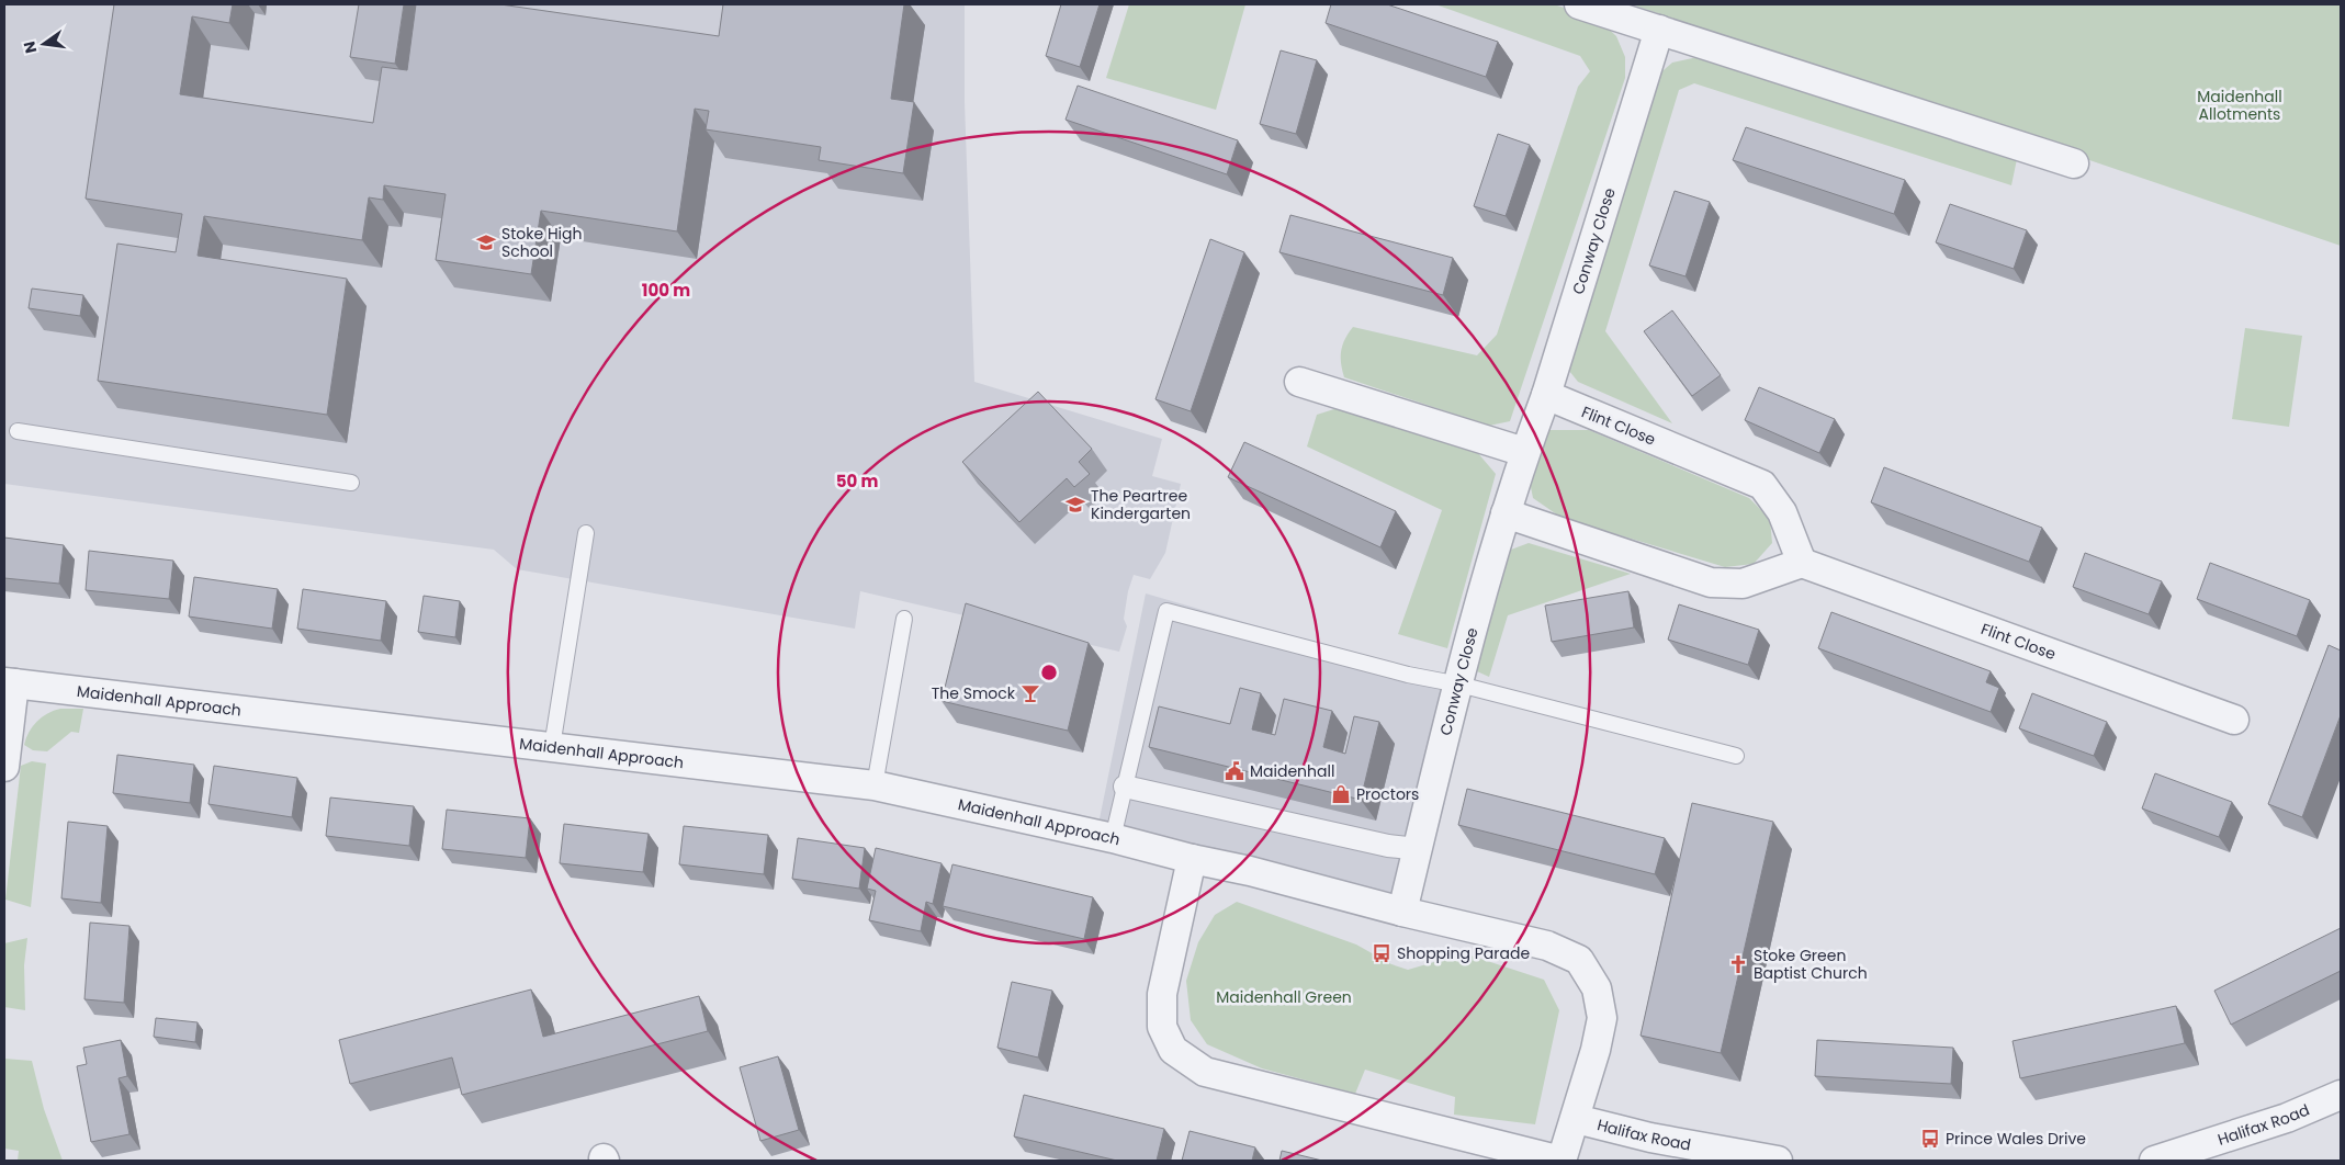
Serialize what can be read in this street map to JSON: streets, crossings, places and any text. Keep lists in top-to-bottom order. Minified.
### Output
{"streets":{"street":["Conway Close","Flint Close","Maidenhall Approach","Halifax Road"]},"crossings":[["Conway Close","Flint Close"]],"parks":["Maidenhall Allotments","Maidenhall Green"],"places":{"school or university":["Stoke High School","The Peartree Kindergarten"],"bar":["The Smock"],"public building":["Maidenhall"],"shop":["Proctors"],"bus stop":["Shopping Parade","Prince Wales Drive"],"church":["Stoke Green Baptist Church"]},"north":"left","rings":["100 m","50 m"]}
